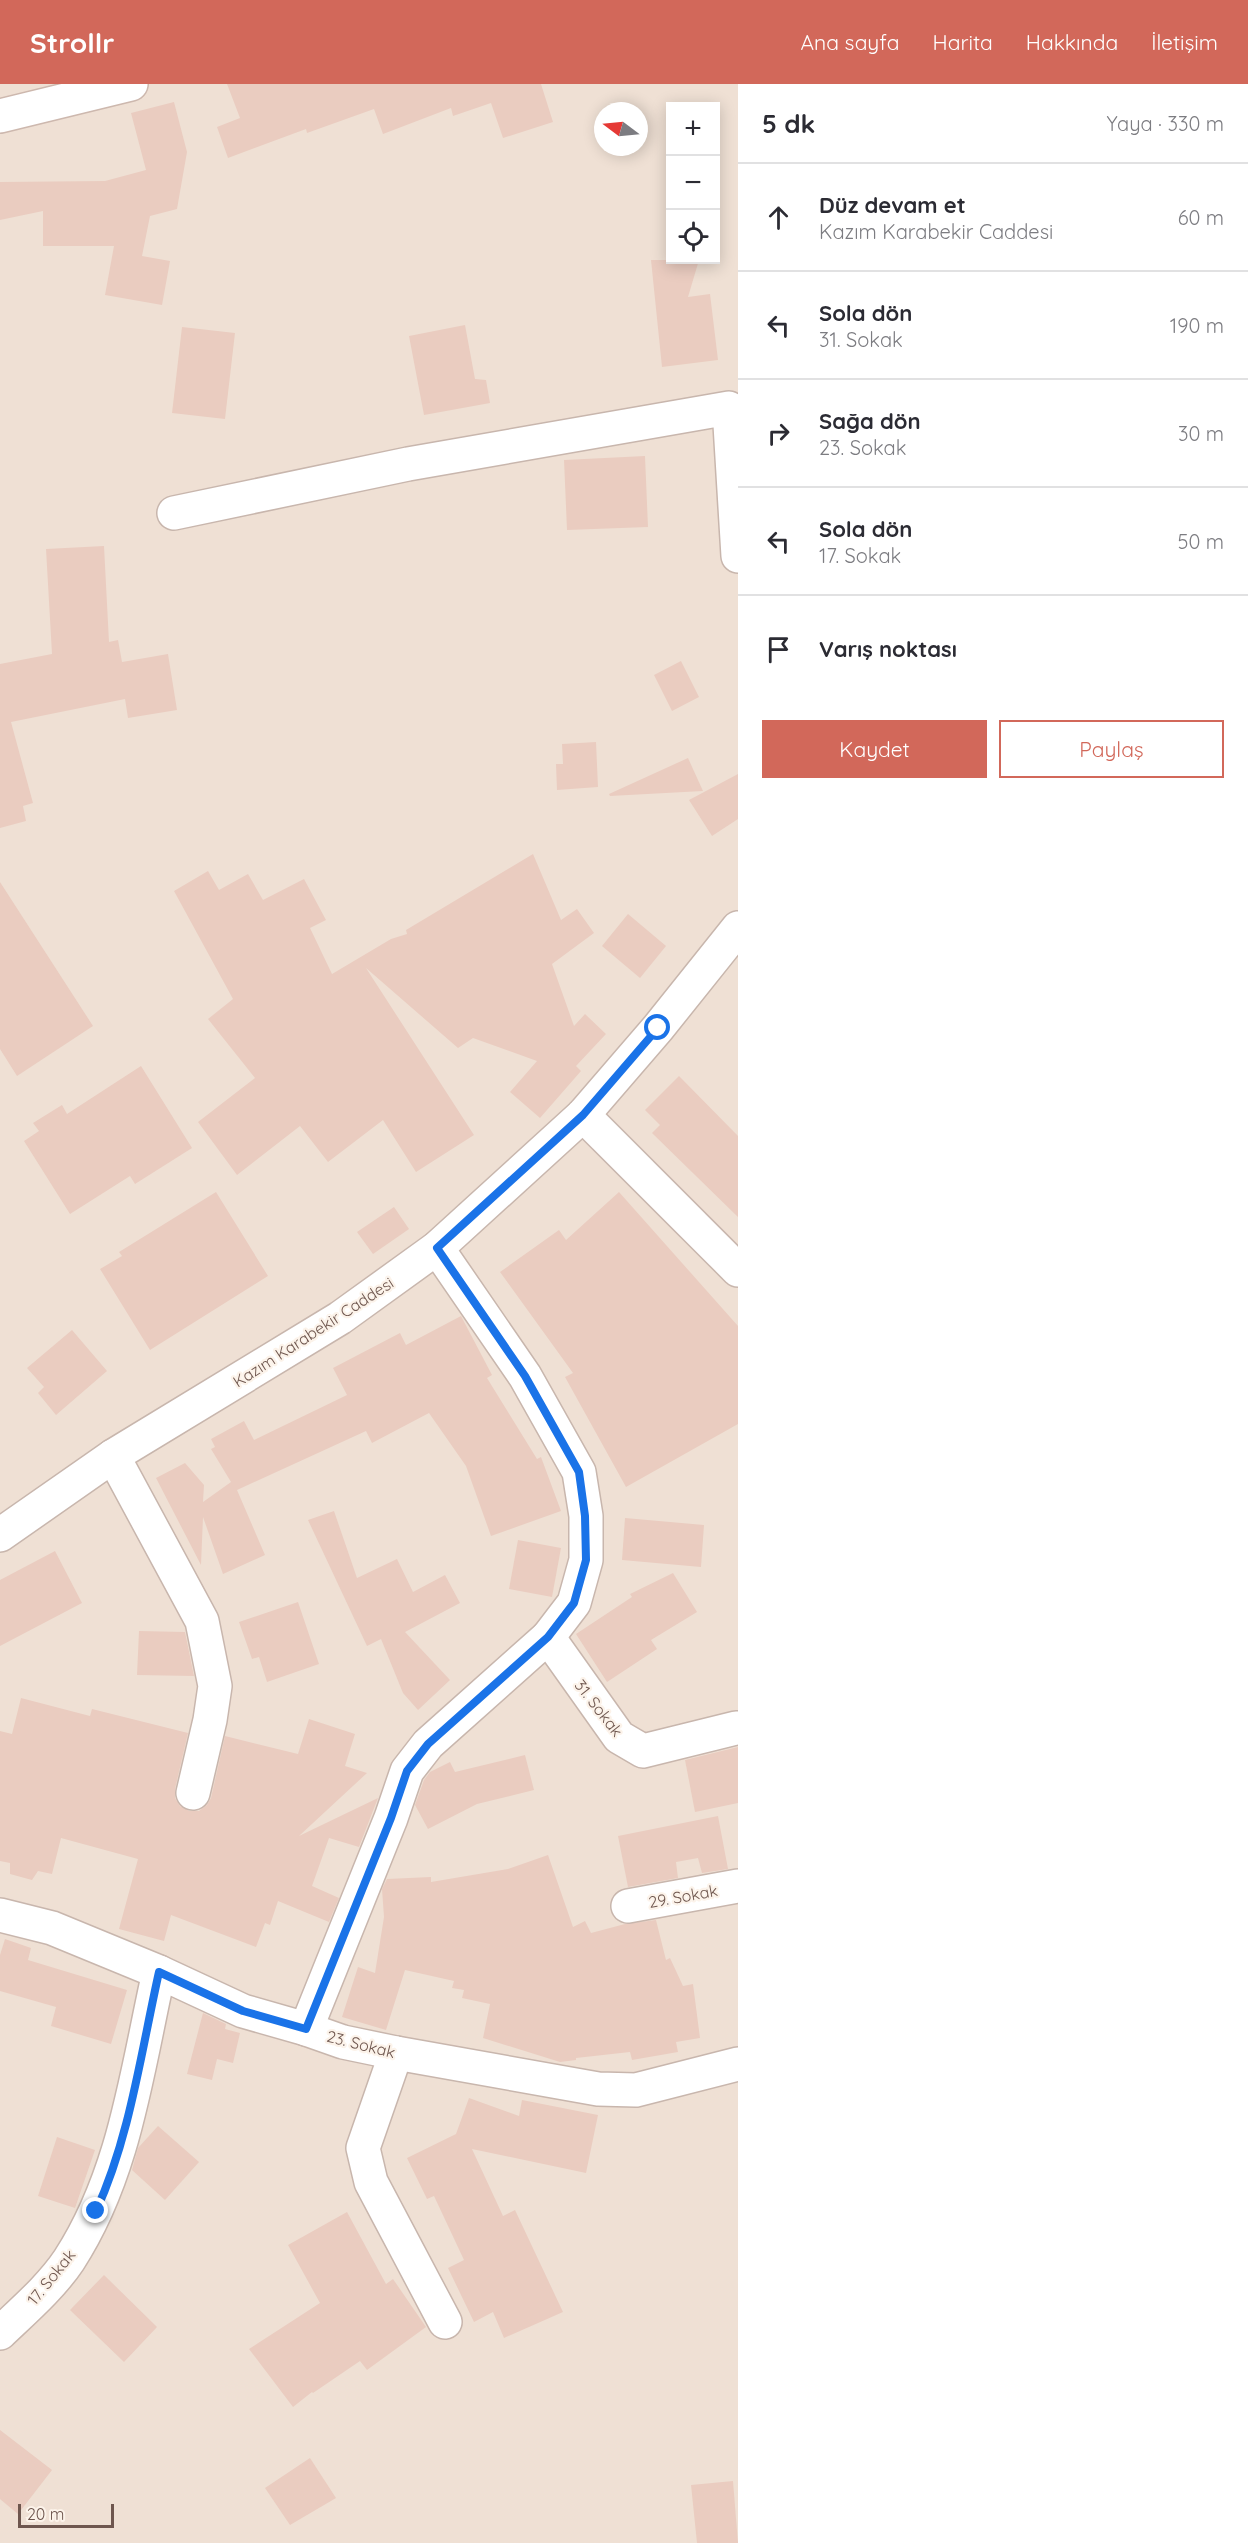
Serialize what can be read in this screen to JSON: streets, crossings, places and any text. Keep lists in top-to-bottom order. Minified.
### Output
{"streets":{"street":["Kazım Karabekir Caddesi","31. Sokak","29. Sokak","23. Sokak","17. Sokak"]},"crossings":[["23. Sokak","17. Sokak"]],"scale_bar":"20 m","north":"left","page":{"header":"Strollr","nav":["Ana sayfa","Harita","Hakkında","İletişim"],"heading":["5 dk","Yaya · 330 m"],"map_buttons":["+","−"],"list":[["Düz devam et","Kazım Karabekir Caddesi","60 m"],["Sola dön","31. Sokak","190 m"],["Sağa dön","23. Sokak","30 m"],["Sola dön","17. Sokak","50 m"],"Varış noktası"],"buttons":["Kaydet","Paylaş"],"scale":"20 m"}}
